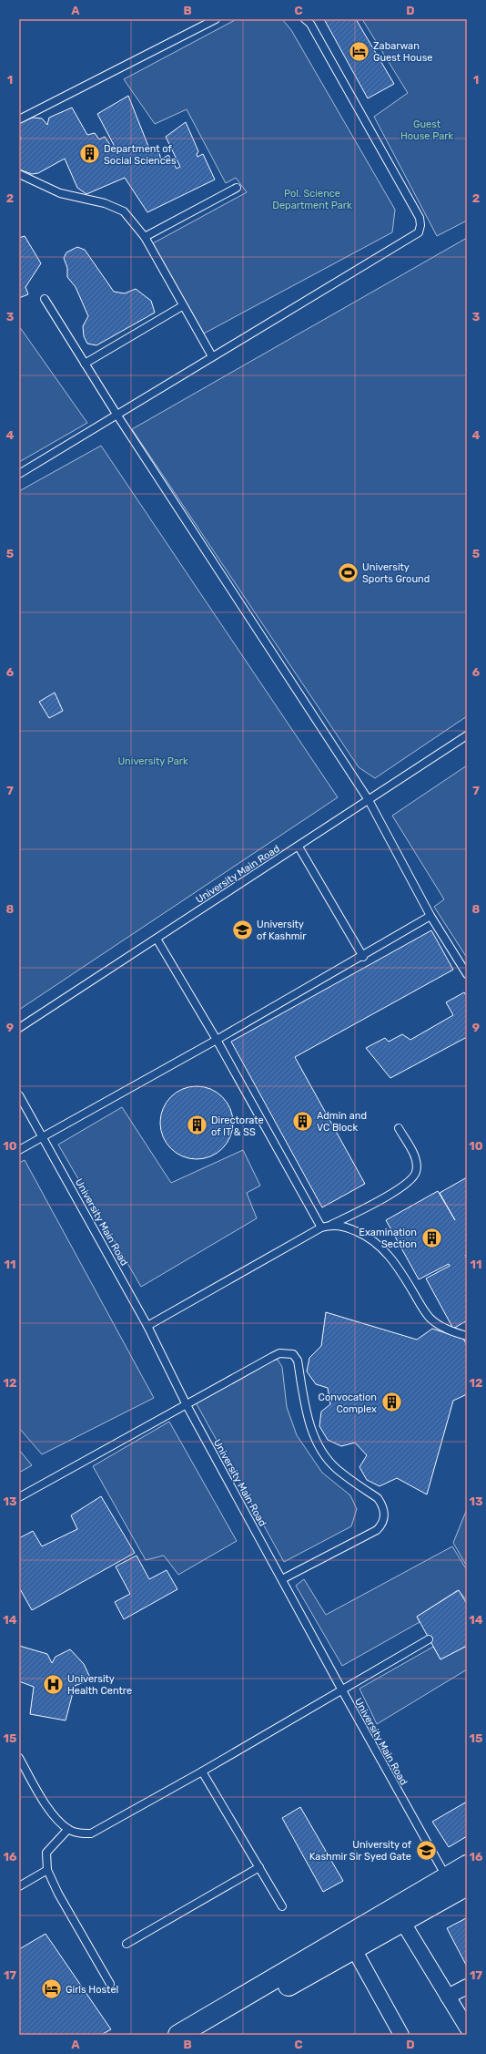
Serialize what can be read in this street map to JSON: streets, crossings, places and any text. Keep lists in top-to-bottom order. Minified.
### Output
{"streets":{"lane":["University Main Road"]},"parks":["Guest House Park","Pol. Science Department Park","University Park"],"places":{"hotel":["Zabarwan Guest House","Girls Hostel"],"building":["Department of Social Sciences","Admin and VC Block","Directorate of IT & SS","Examination Section","Convocation Complex"],"sports":["University Sports Ground"],"school or university":["University of Kashmir","University of Kashmir Sir Syed Gate"],"hospital":["University Health Centre"]},"grid":{"columns":["A","B","C","D"],"rows":["1","2","3","4","5","6","7","8","9","10","11","12","13","14","15","16","17"]}}
